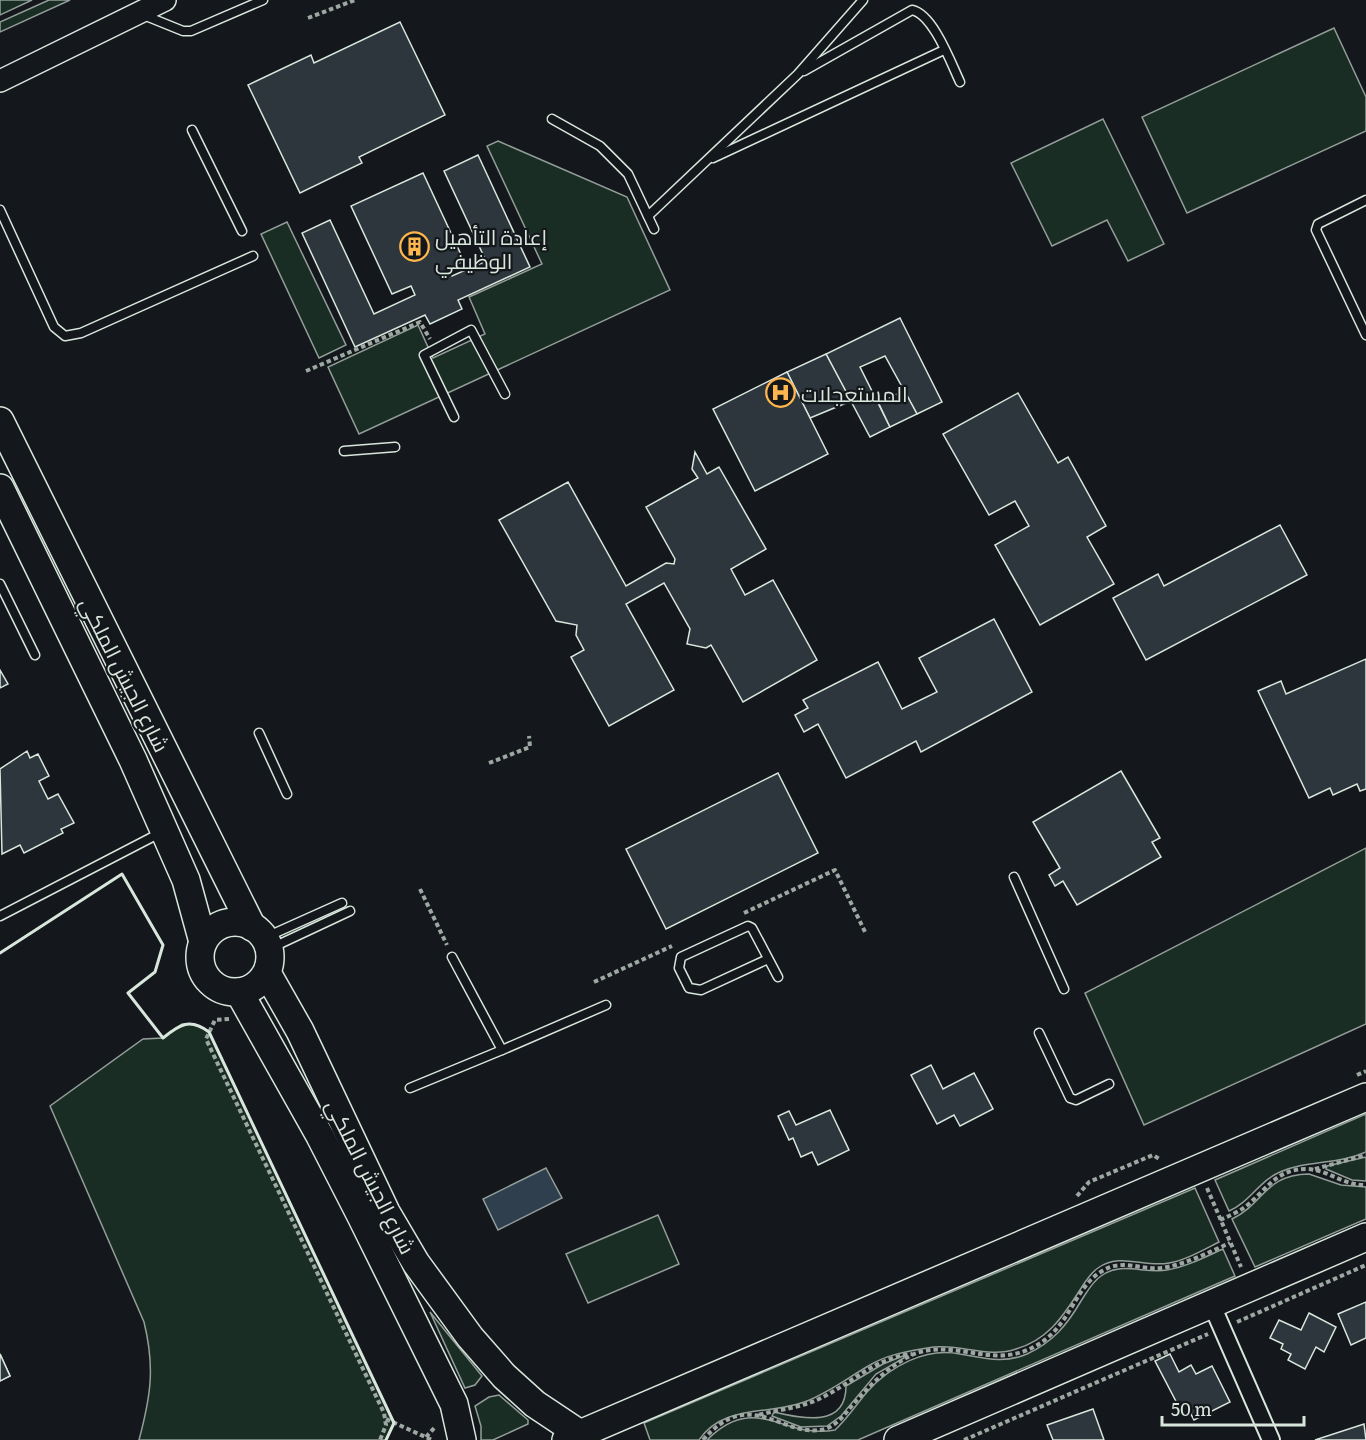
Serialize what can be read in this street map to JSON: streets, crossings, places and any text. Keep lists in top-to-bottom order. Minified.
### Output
{"streets":{"main road":["شارع الجيش الملكي"]},"places":{"building":["إعادة التأهيل الوظيفي"],"hospital":["المستعجلات"]},"scale_bar":"50 m"}
